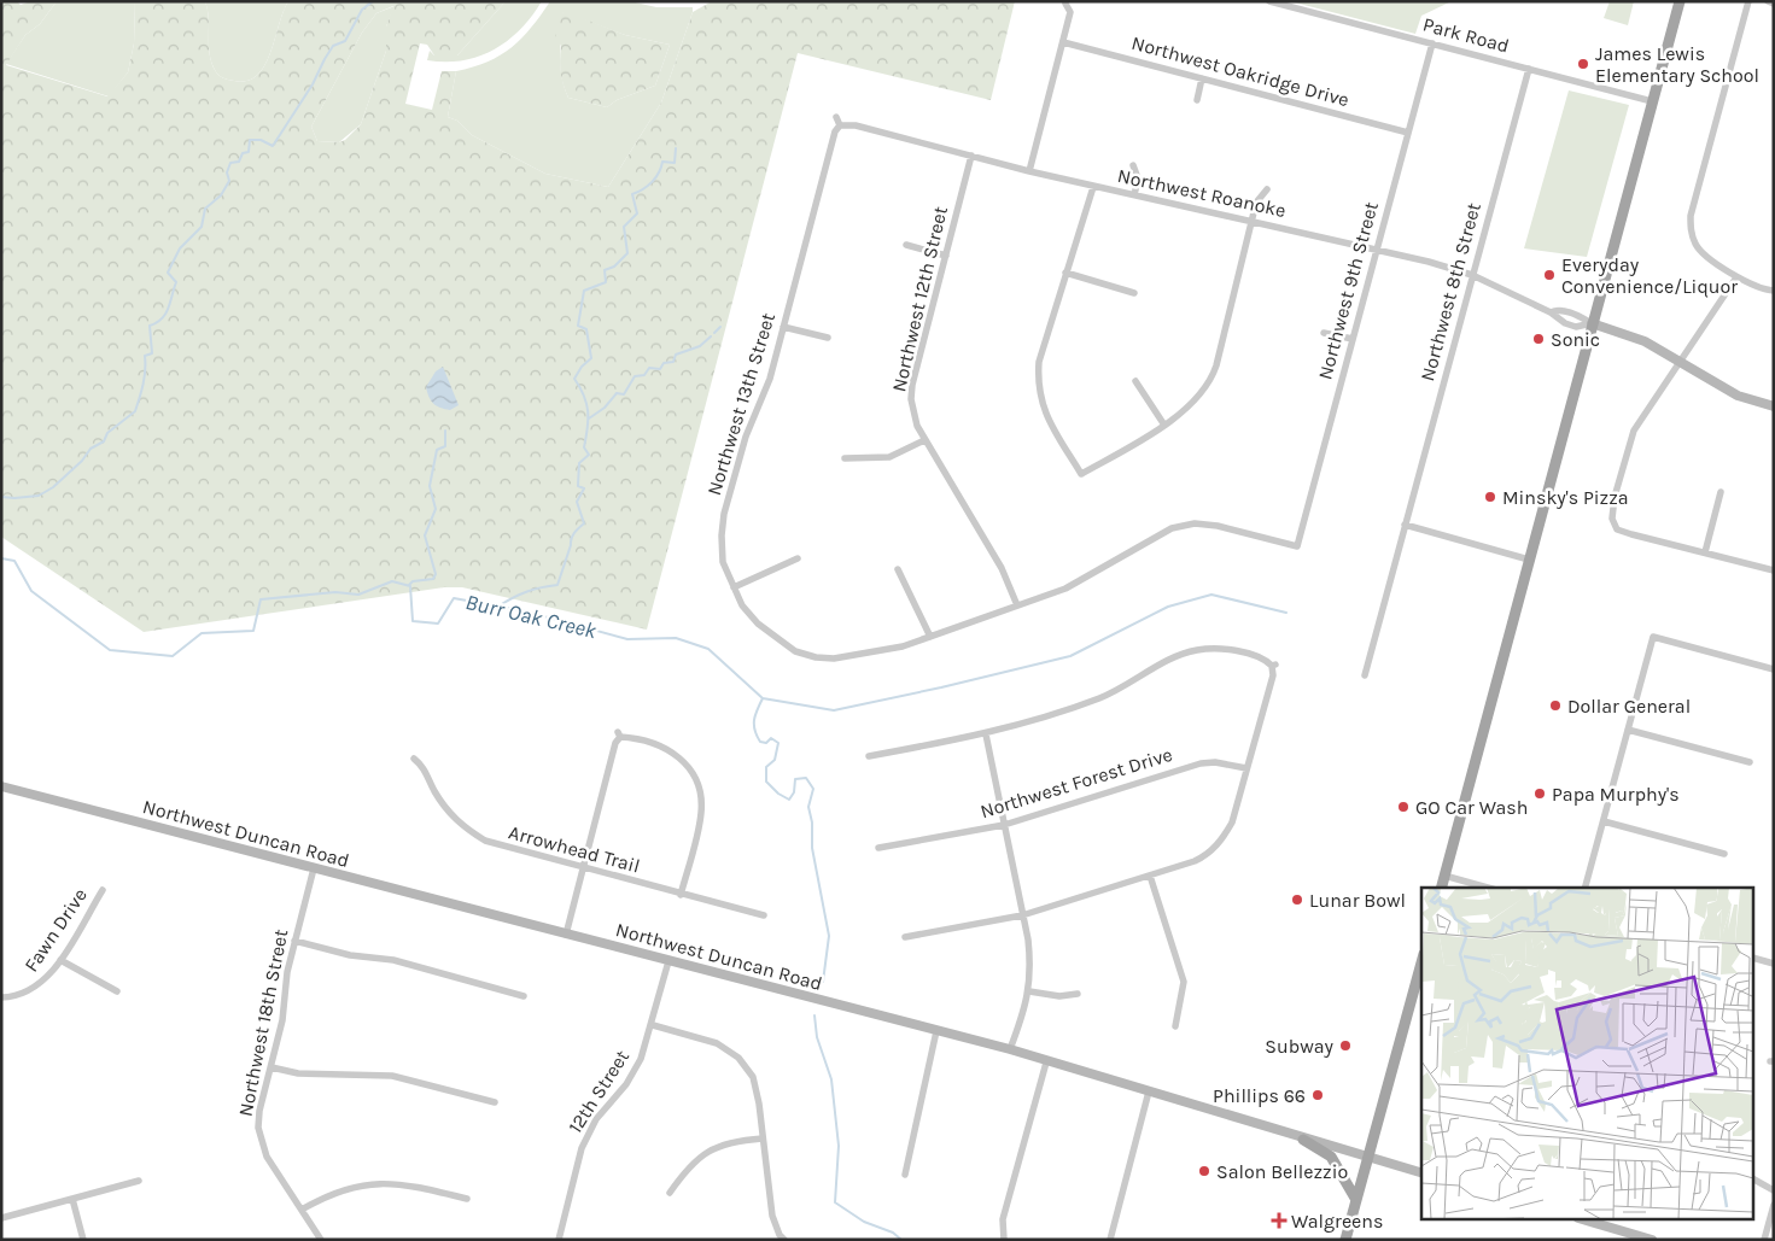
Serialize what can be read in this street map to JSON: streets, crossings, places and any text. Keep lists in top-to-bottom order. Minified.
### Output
{"streets":{"street":["Park Road","Northwest Oakridge Drive","Northwest Roanoke","Northwest 9th Street","Northwest 8th Street","Northwest 12th Street","Northwest 13th Street","Northwest Forest Drive","Northwest Duncan Road","Arrowhead Trail","Fawn Drive","Northwest 18th Street","12th Street"]},"crossings":[["Park Road","Northwest 9th Street"],["Park Road","Northwest 8th Street"],["Northwest Oakridge Drive","Northwest 9th Street"],["Northwest Roanoke","Northwest 9th Street"],["Northwest Roanoke","Northwest 8th Street"],["Northwest Roanoke","Northwest 12th Street"],["Northwest Roanoke","Northwest 13th Street"],["Northwest 9th Street","Northwest 13th Street"],["Northwest 12th Street","Northwest 13th Street"],["Northwest Duncan Road","Northwest 18th Street"],["Northwest Duncan Road","12th Street"]],"water":["Burr Oak Creek"],"places":{"other":["James Lewis Elementary School","Everyday Convenience/Liquor","Sonic","Minsky's Pizza","Dollar General","Papa Murphy's","GO Car Wash","Lunar Bowl","Subway","Phillips 66","Salon Bellezzio"],"health":["Walgreens"]}}
